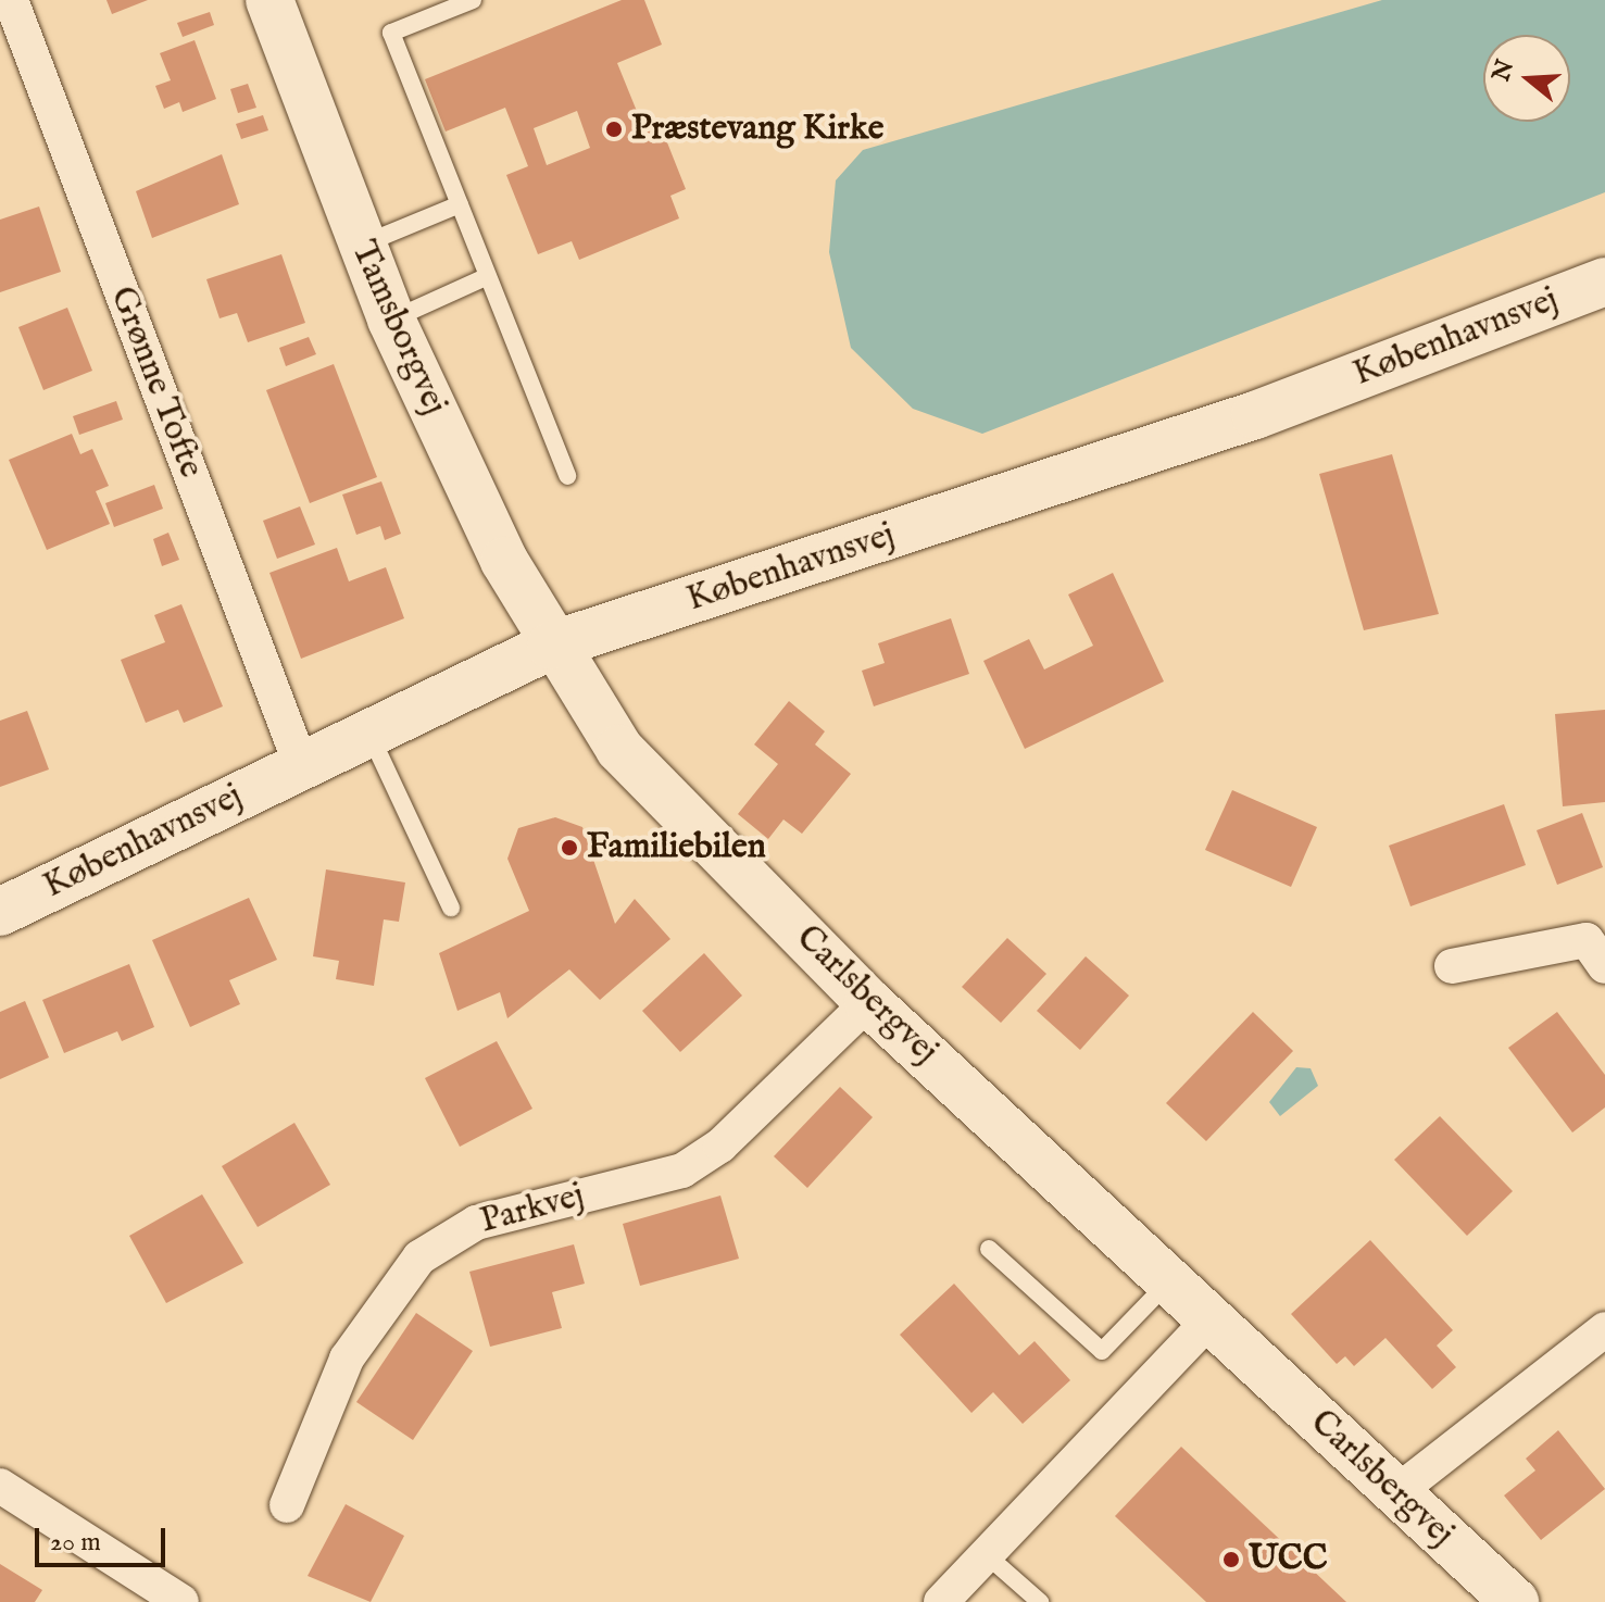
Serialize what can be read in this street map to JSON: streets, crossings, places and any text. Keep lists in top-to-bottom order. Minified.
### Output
{"streets":{"street":["Tamsborgvej","Københavnsvej","Grønne Tofte","Carlsbergvej","Parkvej"]},"crossings":[["Tamsborgvej","Københavnsvej"],["Tamsborgvej","Carlsbergvej"],["Københavnsvej","Grønne Tofte"],["Københavnsvej","Carlsbergvej"],["Carlsbergvej","Parkvej"]],"places":["Præstevang Kirke","Familiebilen","UCC"],"scale_bar":"20 m","north":"left"}
